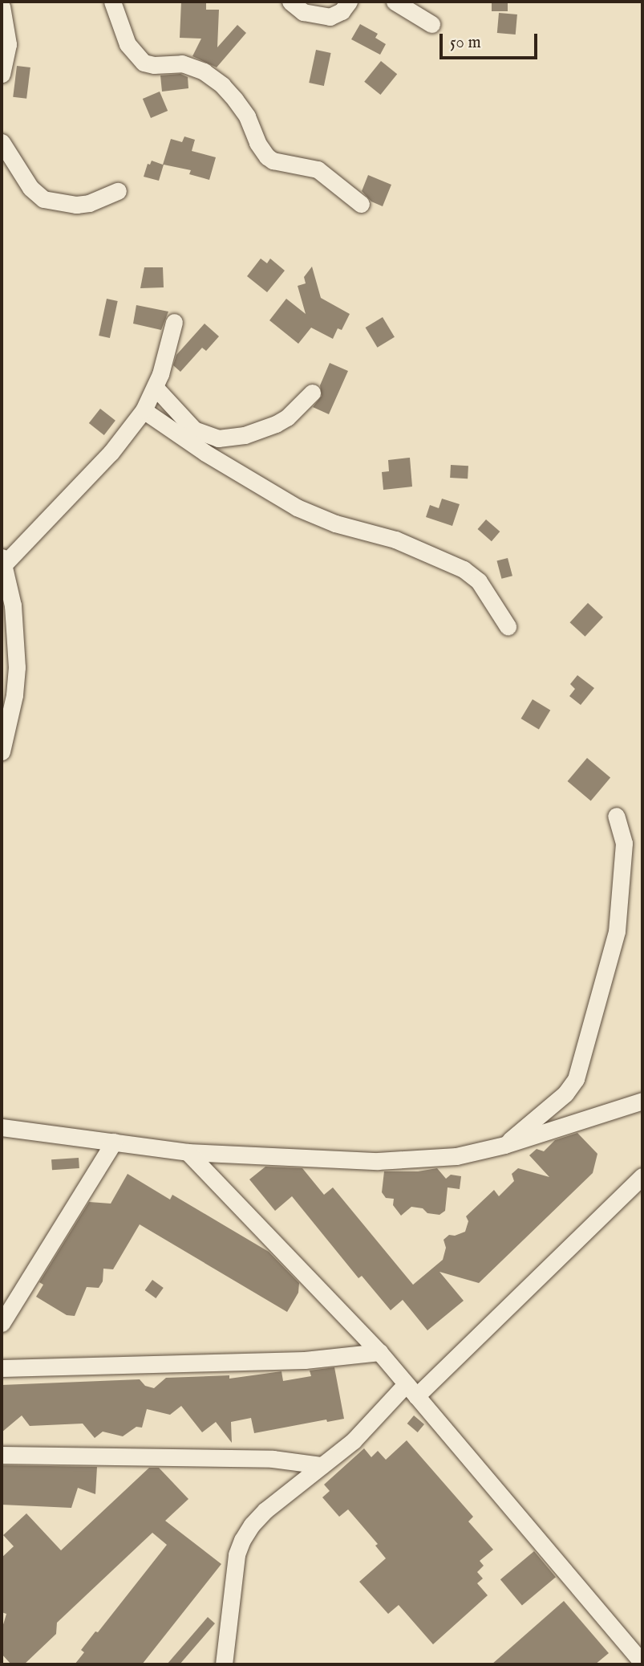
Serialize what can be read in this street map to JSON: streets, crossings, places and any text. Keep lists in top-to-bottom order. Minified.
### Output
{"scale_bar":"50 m"}
